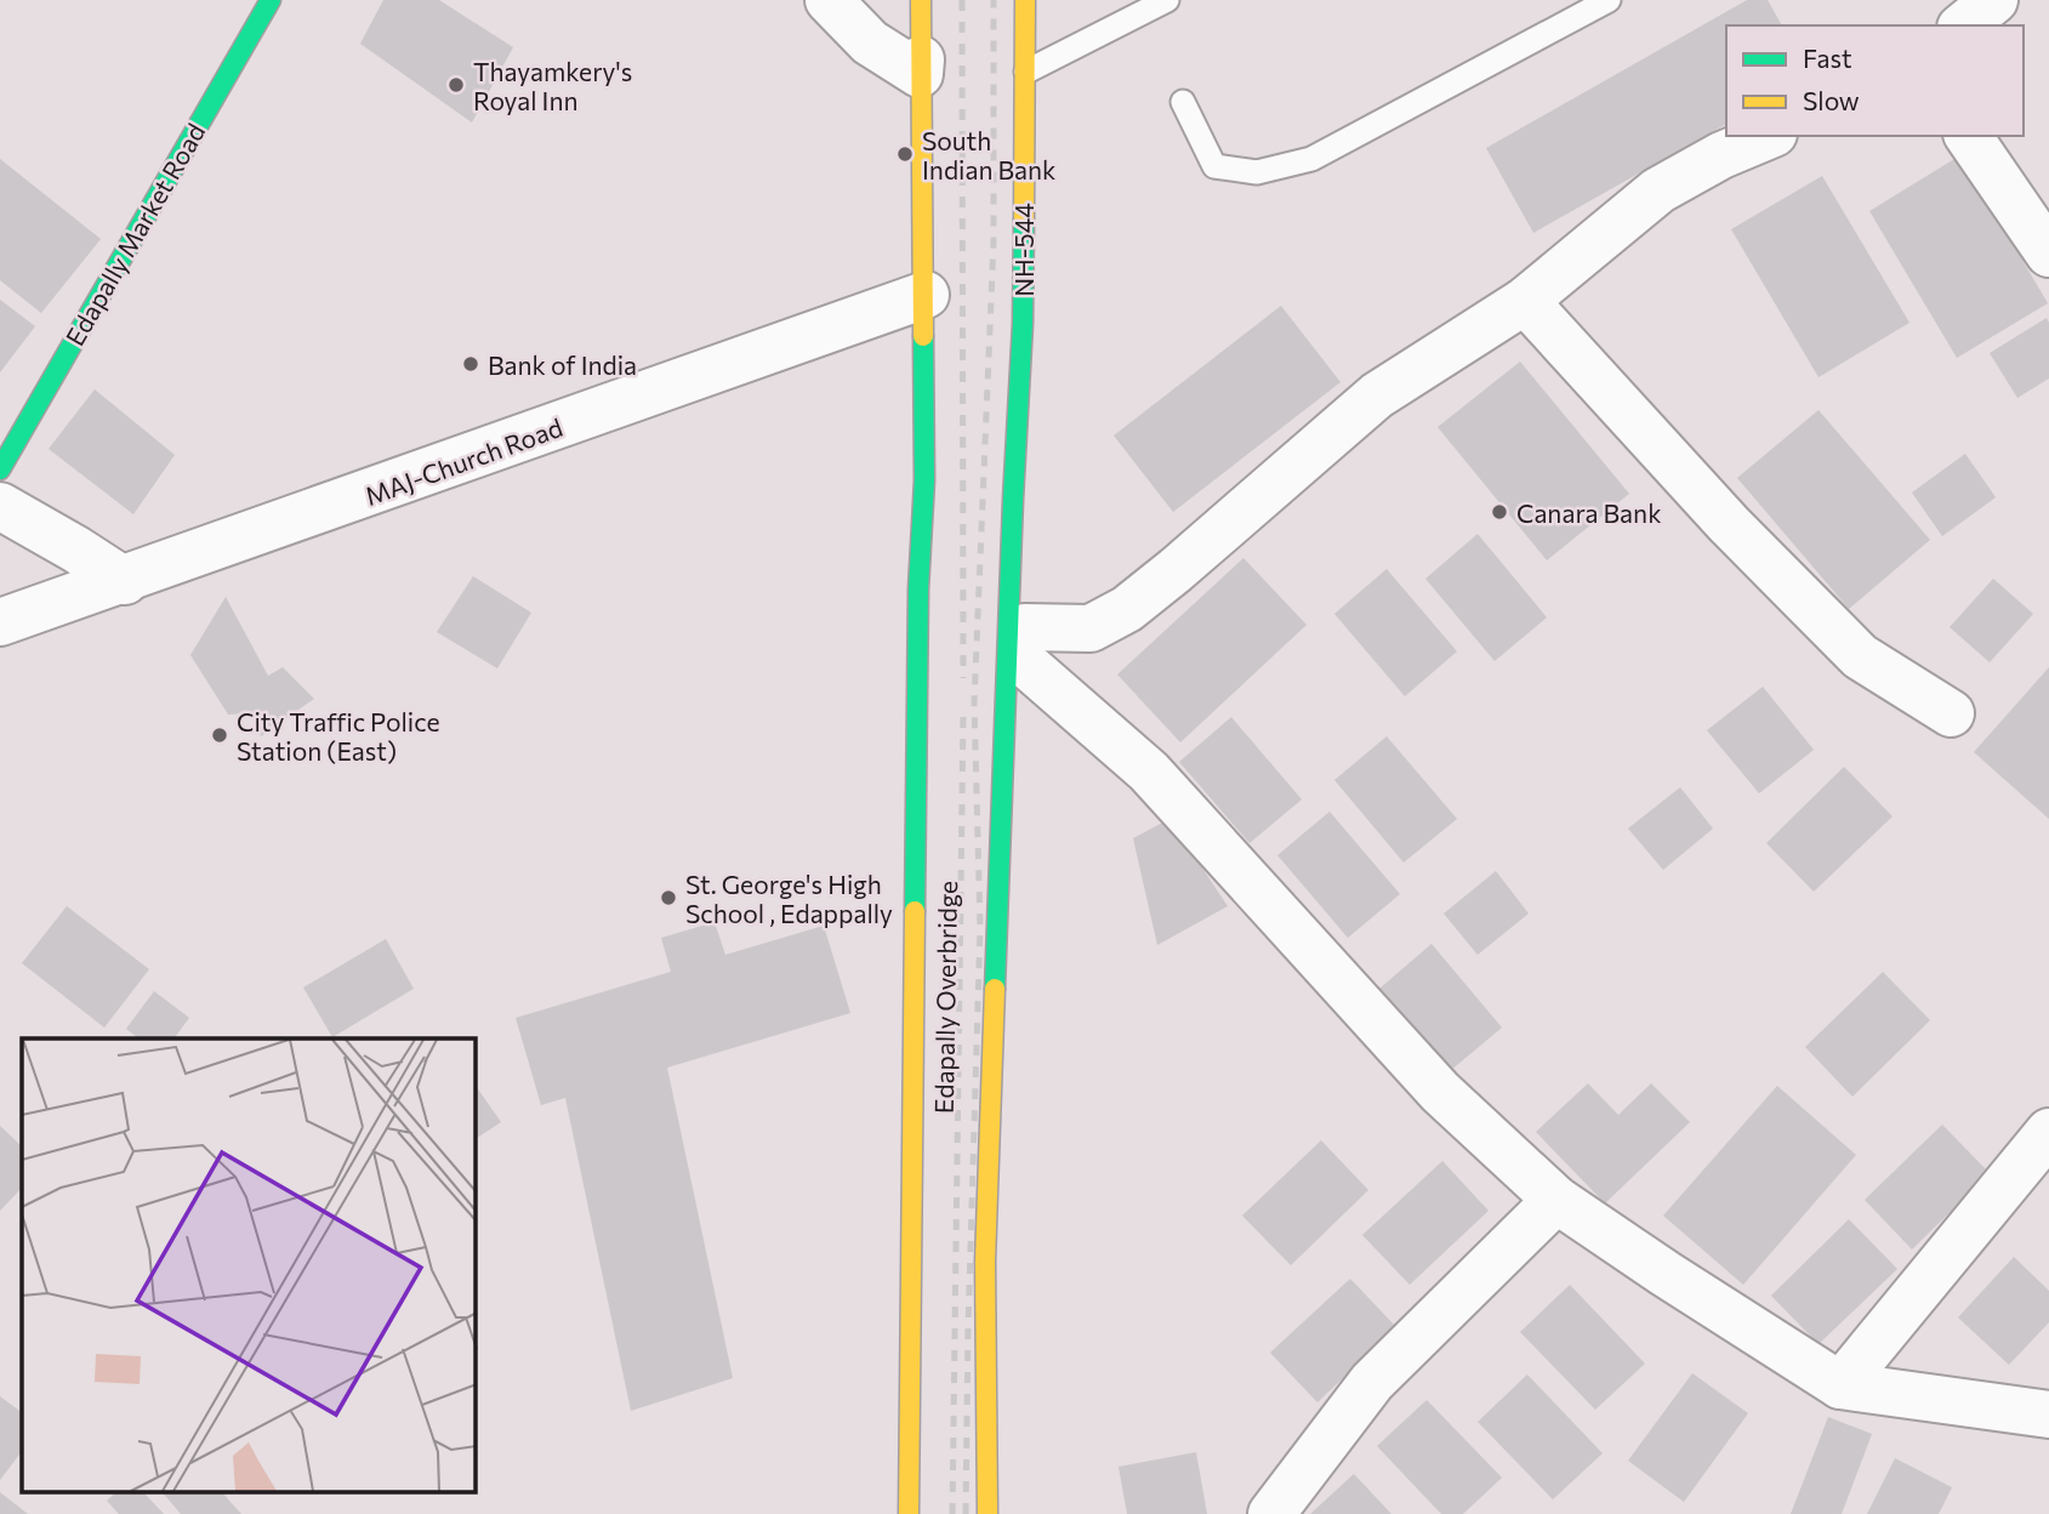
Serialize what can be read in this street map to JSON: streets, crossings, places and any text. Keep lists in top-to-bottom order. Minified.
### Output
{"streets":{"main road":["Edapally Market Road","NH-544","Edapally Overbridge"],"street":["MAJ-Church Road"]},"crossings":[["NH-544","Edapally Overbridge"]],"places":["Thayamkery's Royal Inn","South Indian Bank","Bank of India","Canara Bank","City Traffic Police Station (East)","St. George's High School , Edappally"],"legend":["Fast","Slow"]}
